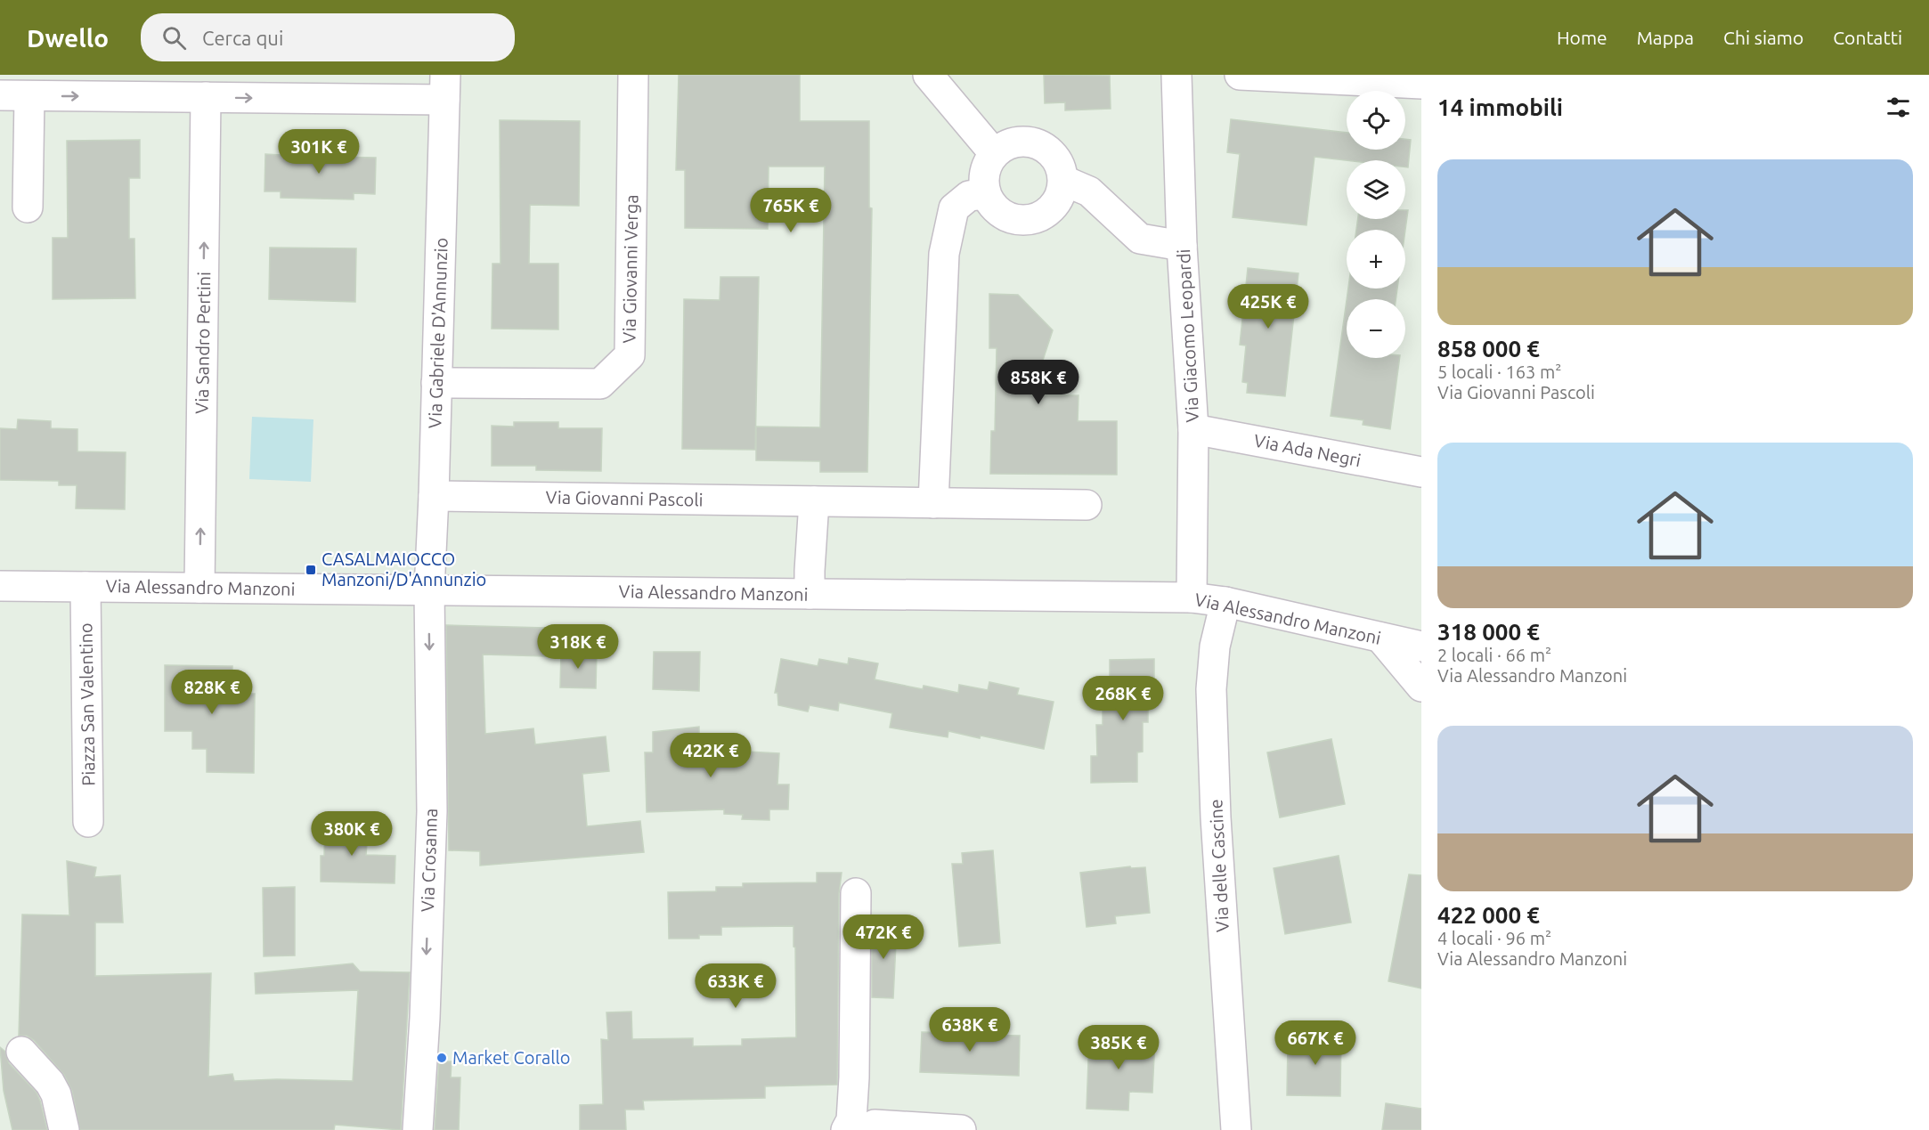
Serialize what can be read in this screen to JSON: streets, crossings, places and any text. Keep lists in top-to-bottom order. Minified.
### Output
{"streets":{"street":["Via Giovanni Verga","Via Gabriele D'Annunzio","Via Giacomo Leopardi","Via Sandro Pertini","Via Ada Negri","Via Giovanni Pascoli","Via Alessandro Manzoni","Piazza San Valentino","Via Crosanna","Via delle Cascine"]},"crossings":[["Via Giovanni Verga","Via Gabriele D'Annunzio"],["Via Gabriele D'Annunzio","Via Giovanni Pascoli"],["Via Gabriele D'Annunzio","Via Alessandro Manzoni"],["Via Gabriele D'Annunzio","Via Crosanna"],["Via Giacomo Leopardi","Via Ada Negri"],["Via Giacomo Leopardi","Via Alessandro Manzoni"],["Via Sandro Pertini","Via Alessandro Manzoni"],["Via Alessandro Manzoni","Piazza San Valentino"],["Via Alessandro Manzoni","Via Crosanna"],["Via Alessandro Manzoni","Via delle Cascine"]],"one_way":["Via Sandro Pertini","Via Crosanna"],"places":{"transit":["CASALMAIOCCO Manzoni/D'Annunzio"],"other":["Market Corallo"]},"page":{"header":"Dwello","search":"Cerca qui","nav":["Home","Mappa","Chi siamo","Contatti"],"heading":"14 immobili","map_buttons":["+","−"],"price":["301K €","765K €","425K €","858K €","318K €","828K €","268K €","422K €","380K €","472K €","633K €","638K €","667K €","385K €"],"list":[{"name":"858 000 €","note":"5 locali · 163 m² · Via Giovanni Pascoli"},{"name":"318 000 €","note":"2 locali · 66 m² · Via Alessandro Manzoni"},{"name":"422 000 €","note":"4 locali · 96 m² · Via Alessandro Manzoni"}]}}
